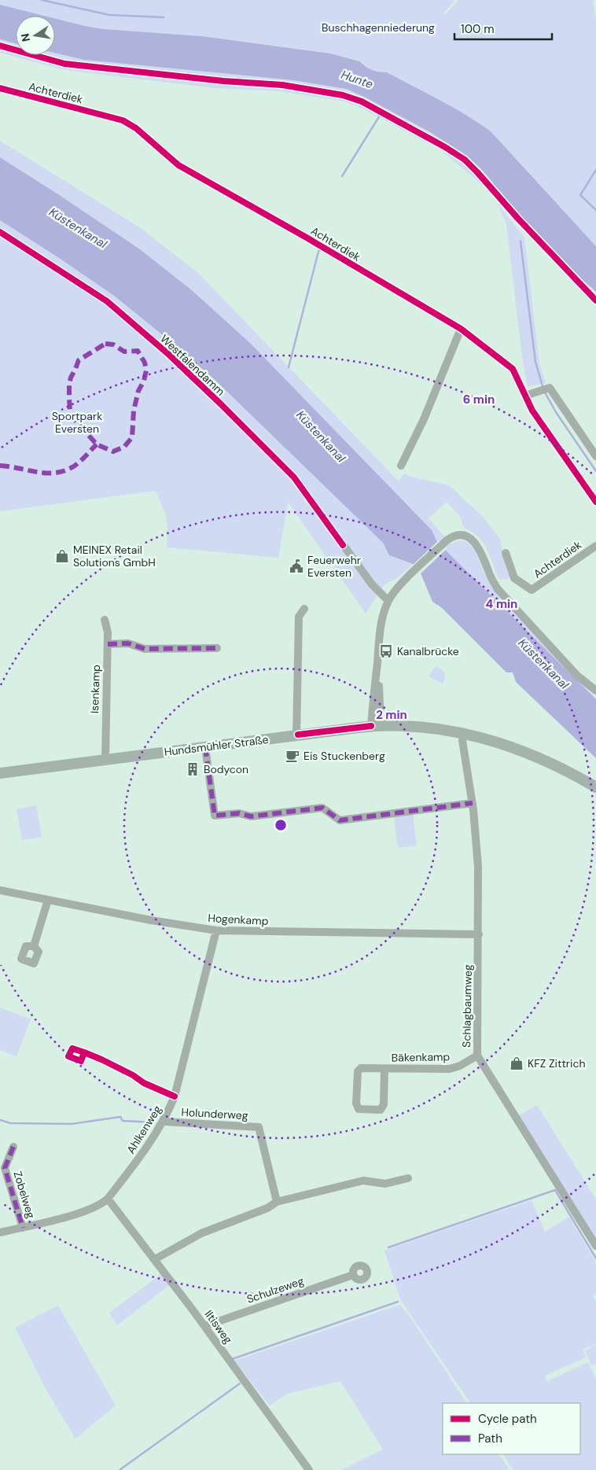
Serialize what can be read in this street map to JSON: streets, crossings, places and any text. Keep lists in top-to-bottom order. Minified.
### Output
{"streets":{"main road":["Hundsmühler Straße"],"street":["Achterdiek","Westfalendamm","Isenkamp","Hogenkamp","Schlagbaumweg","Bäkenkamp","Holunderweg","Ahlkenweg","Zobelweg","Schulzeweg","Iltisweg"]},"crossings":[["Isenkamp","Hundsmühler Straße"],["Hundsmühler Straße","Schlagbaumweg"],["Hogenkamp","Schlagbaumweg"],["Hogenkamp","Ahlkenweg"],["Schlagbaumweg","Bäkenkamp"],["Holunderweg","Ahlkenweg"],["Ahlkenweg","Zobelweg"],["Ahlkenweg","Iltisweg"],["Schulzeweg","Iltisweg"]],"water":["Hunte","Küstenkanal"],"parks":["Buschhagenniederung","Sportpark Eversten"],"places":{"shop":["MEINEX Retail Solutions GmbH","KFZ Zittrich"],"public building":["Feuerwehr Eversten"],"bus stop":["Kanalbrücke"],"cafe":["Eis Stuckenberg"],"building":["Bodycon"]},"legend":["Cycle path","Path"],"scale_bar":"100 m","north":"left","rings":["6 min","4 min","2 min"]}
